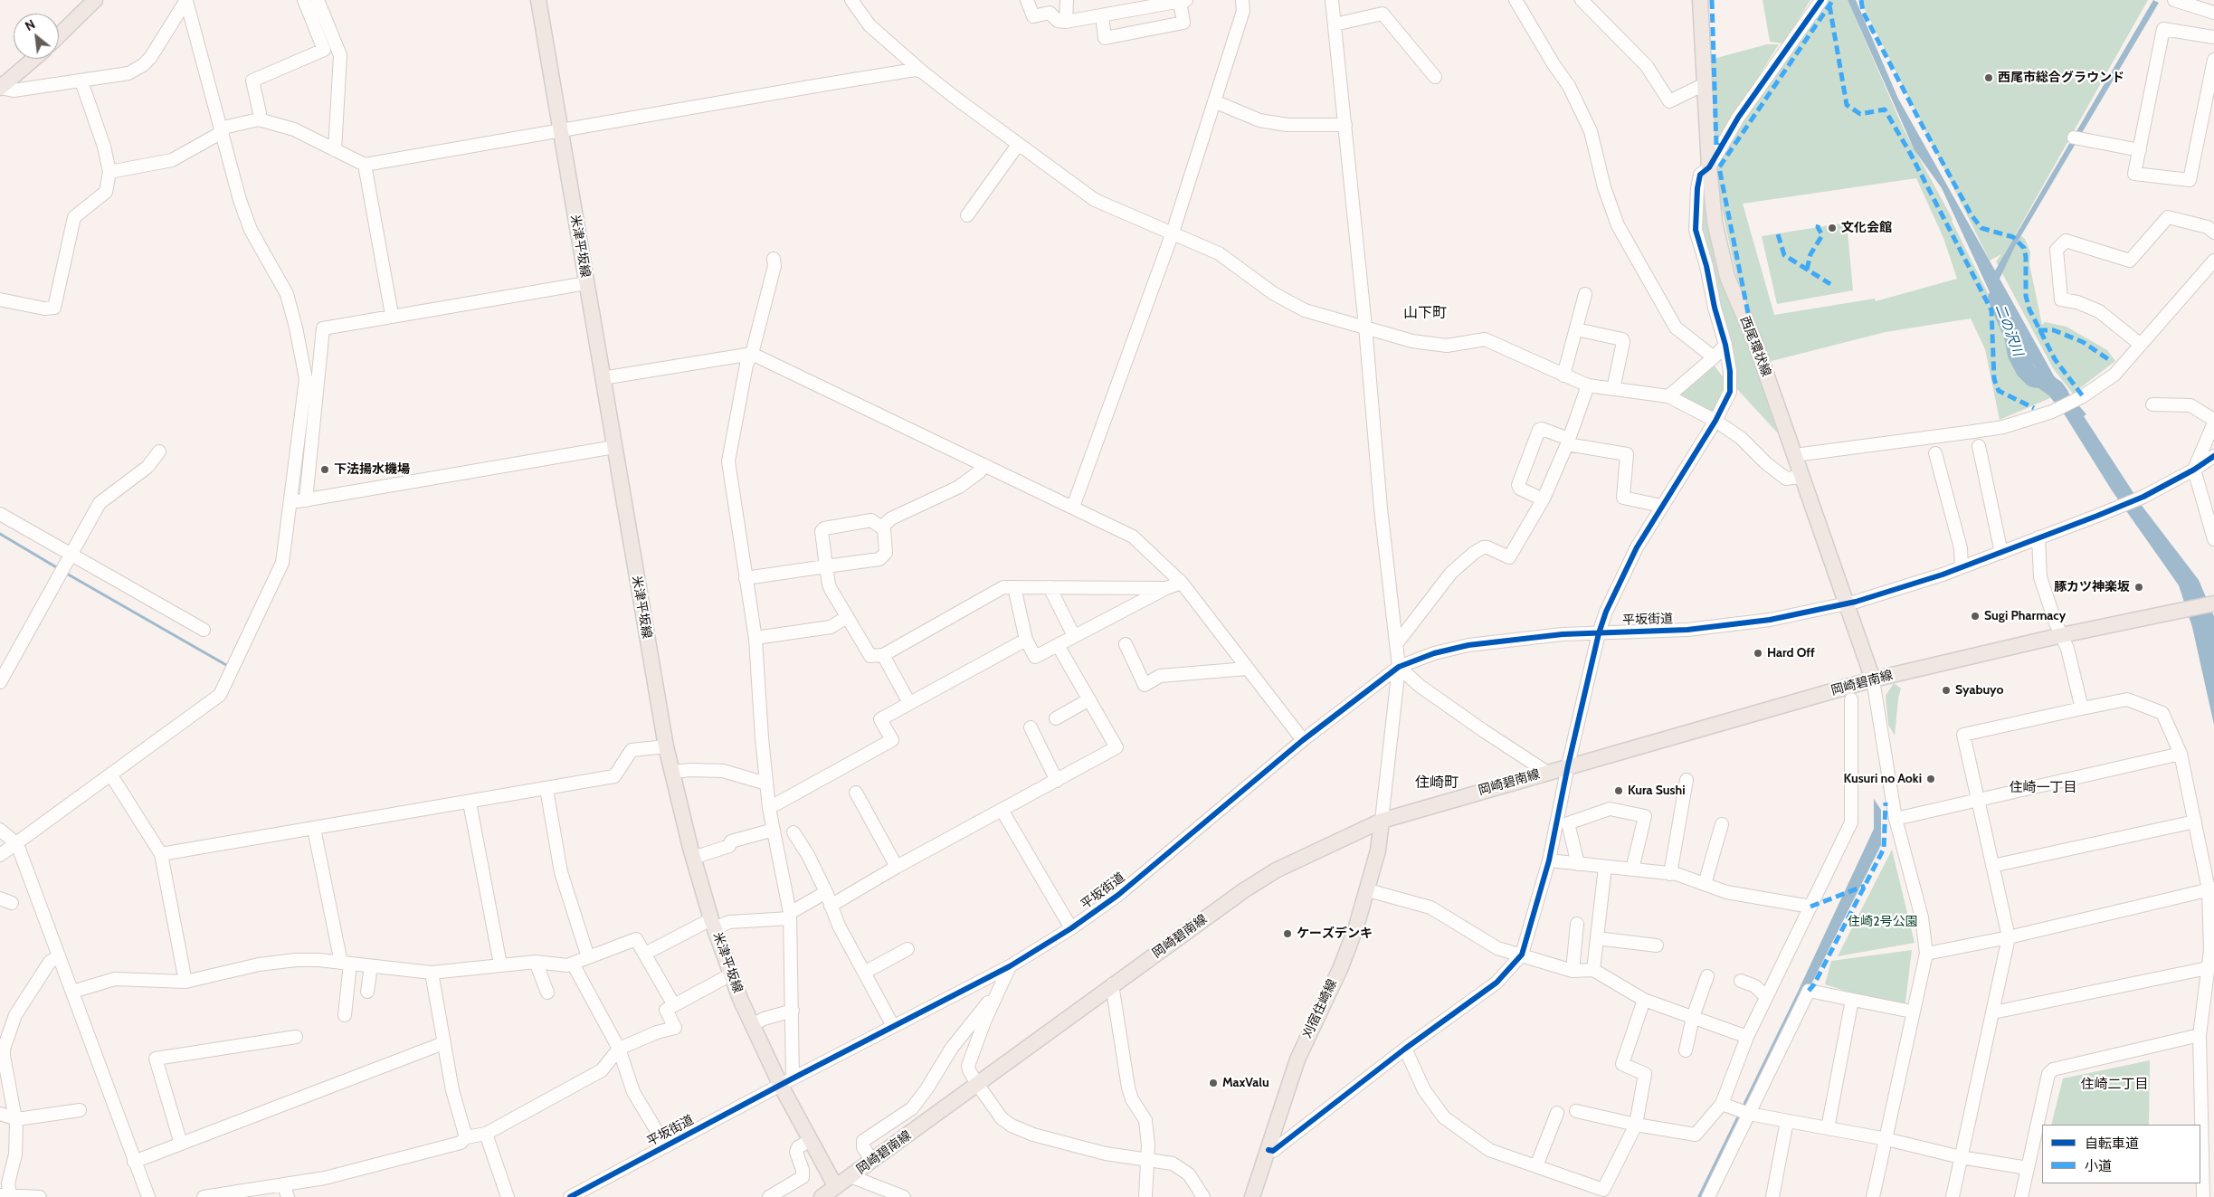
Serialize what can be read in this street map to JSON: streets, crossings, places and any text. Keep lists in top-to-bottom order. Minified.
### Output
{"streets":{"main road":["米津平坂線","西尾環状線","岡崎碧南線","刈宿住崎線"],"street":["平坂街道"]},"crossings":[["米津平坂線","平坂街道"],["米津平坂線","岡崎碧南線"],["西尾環状線","平坂街道"],["西尾環状線","岡崎碧南線"],["岡崎碧南線","刈宿住崎線"]],"districts":["山下町","住崎町","住崎一丁目","住崎二丁目"],"water":["二の沢川"],"parks":["住崎2号公園"],"places":["西尾市総合グラウンド","文化会館","下法揚水機場","豚カツ神楽坂","Sugi Pharmacy","Hard Off","Syabuyo","Kusuri no Aoki","Kura Sushi","ケーズデンキ","MaxValu"],"legend":["自転車道","小道"],"north":"top left"}
